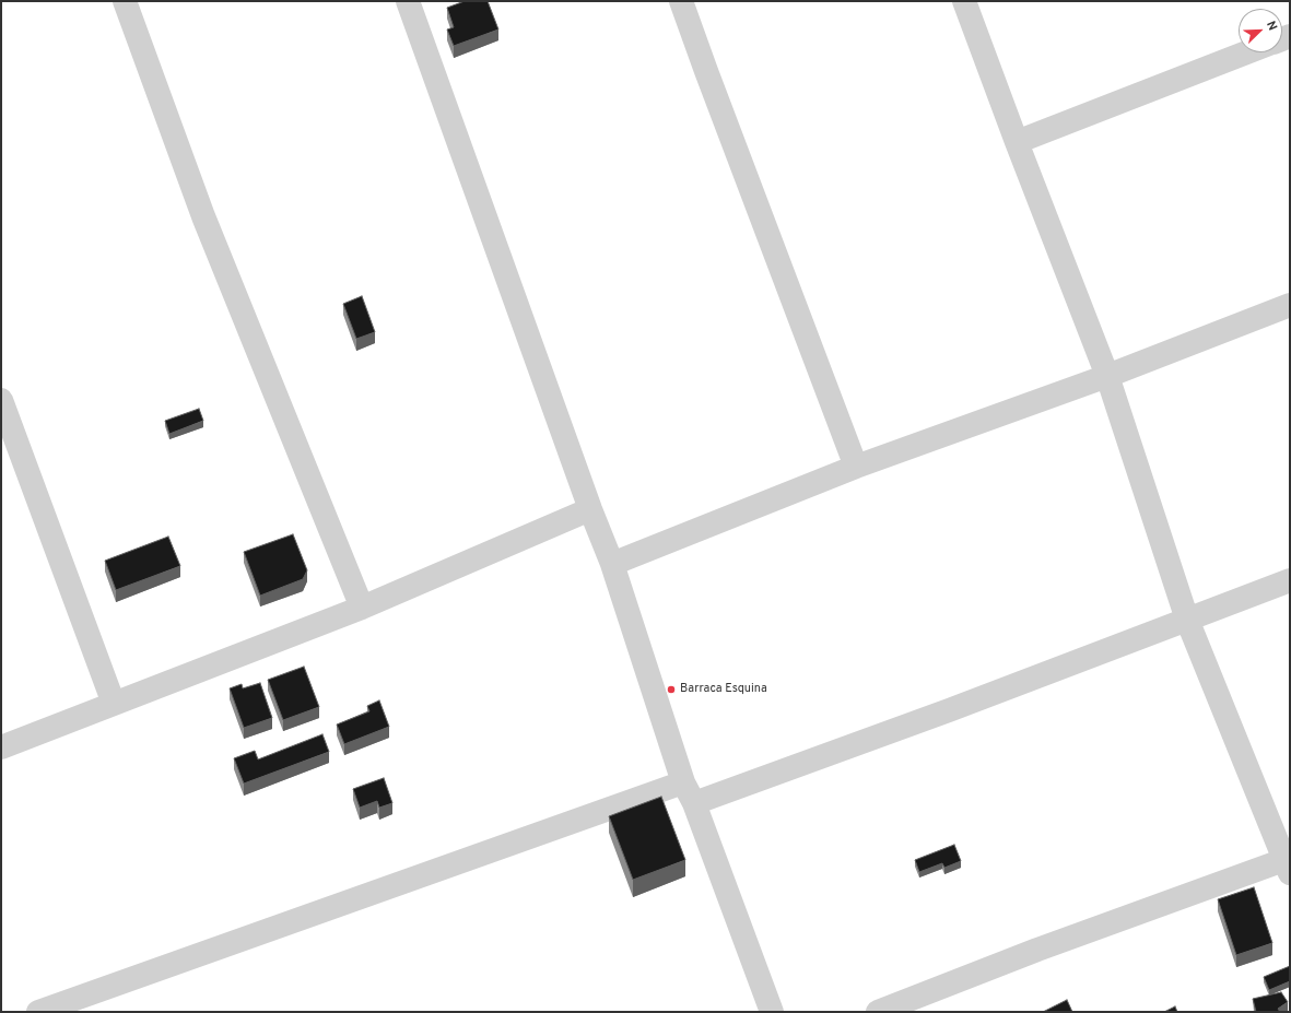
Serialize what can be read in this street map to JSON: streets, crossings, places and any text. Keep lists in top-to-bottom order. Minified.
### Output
{"places":["Barraca Esquina"],"north":"top right"}
